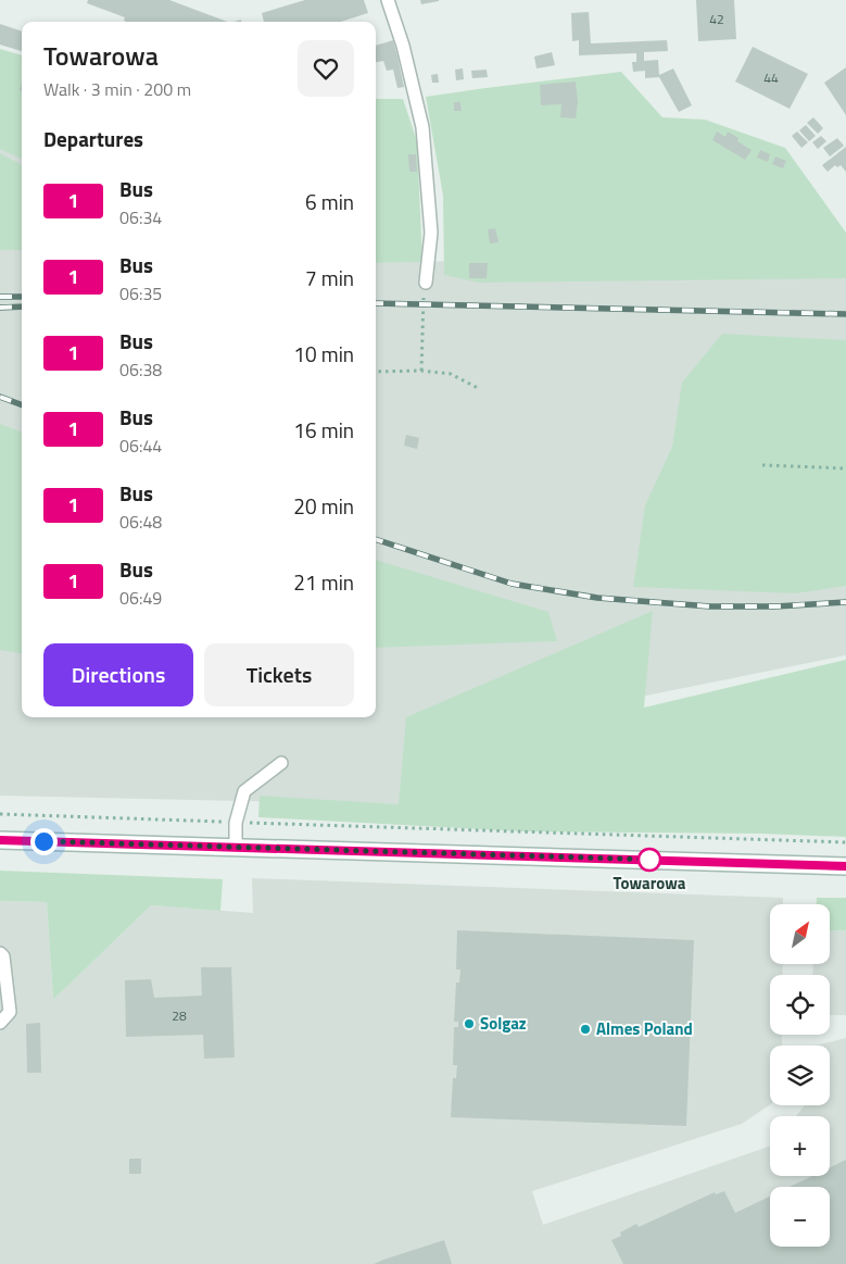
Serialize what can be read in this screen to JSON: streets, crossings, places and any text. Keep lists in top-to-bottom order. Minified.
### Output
{"places":["Towarowa","Solgaz","Almes Poland"],"lines":["bus line 1"],"house_numbers":["42","44","28"],"north":"top right","page":{"heading":[["Towarowa","Walk · 3 min · 200 m"],"Departures"],"list":[{"mark":"1","name":"Bus","note":"06:34","value":"6 min"},{"mark":"1","name":"Bus","note":"06:35","value":"7 min"},{"mark":"1","name":"Bus","note":"06:38","value":"10 min"},{"mark":"1","name":"Bus","note":"06:44","value":"16 min"},{"mark":"1","name":"Bus","note":"06:48","value":"20 min"},{"mark":"1","name":"Bus","note":"06:49","value":"21 min"}],"buttons":["Directions","Tickets"],"map_buttons":["+","−"]}}
